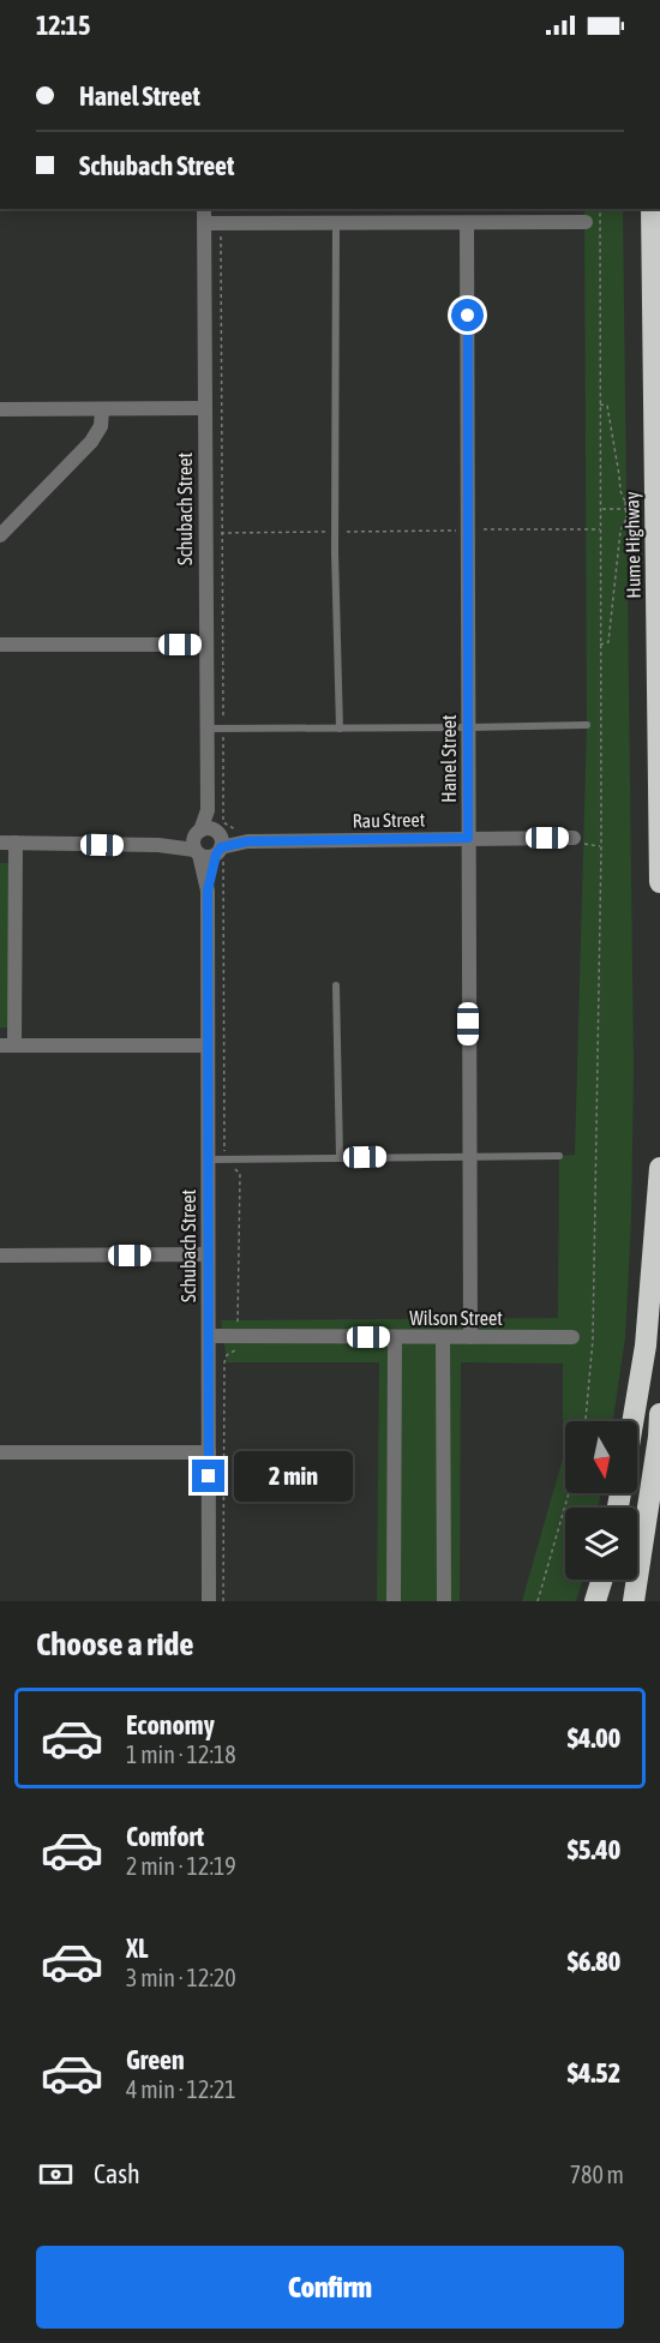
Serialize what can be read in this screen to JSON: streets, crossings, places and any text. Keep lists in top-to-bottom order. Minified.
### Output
{"streets":{"highway":["Hume Highway"],"street":["Schubach Street","Hanel Street","Rau Street","Wilson Street"]},"crossings":[["Schubach Street","Rau Street"],["Schubach Street","Wilson Street"],["Hanel Street","Rau Street"],["Hanel Street","Wilson Street"]],"north":"bottom","page":{"status":"12:15","banner":["Hanel Street","Schubach Street"],"bubble":"2 min","heading":"Choose a ride","list":[{"name":"Economy","note":"1 min · 12:18","value":"$4.00"},{"name":"Comfort","note":"2 min · 12:19","value":"$5.40"},{"name":"XL","note":"3 min · 12:20","value":"$6.80"},{"name":"Green","note":"4 min · 12:21","value":"$4.52"}],"pay":["Cash","780 m"],"buttons":"Confirm"}}
